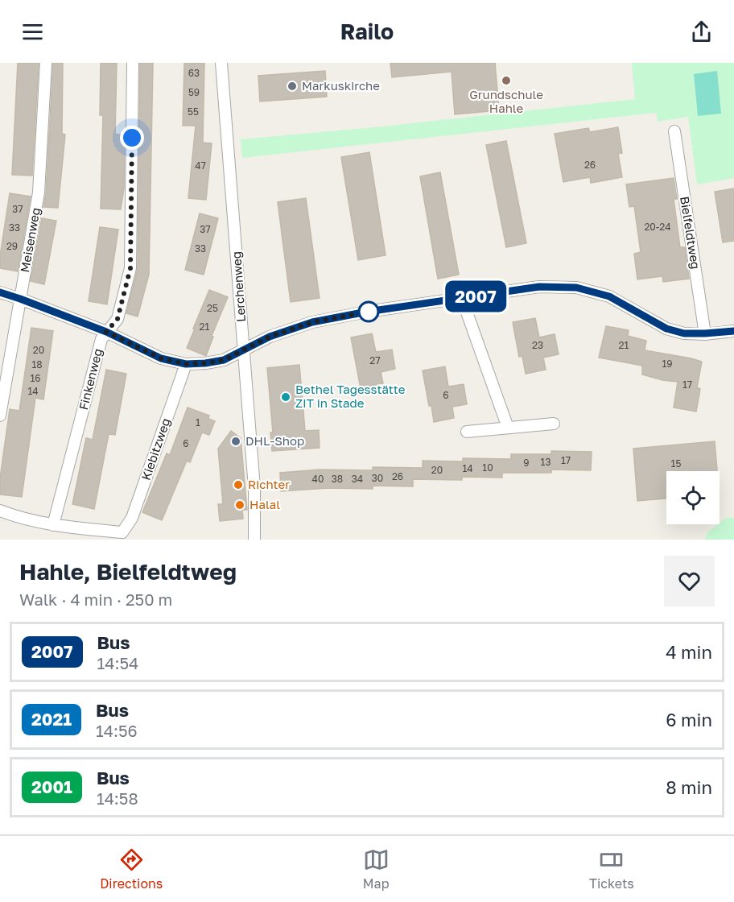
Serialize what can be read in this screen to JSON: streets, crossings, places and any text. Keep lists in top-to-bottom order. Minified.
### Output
{"streets":{"street":["Bielfeldtweg","Meisenweg","Lerchenweg","Finkenweg","Kiebitzweg"]},"crossings":[["Finkenweg","Kiebitzweg"]],"places":["Grundschule Hahle","Markuskirche","Bethel Tagesstätte ZIT in Stade","DHL-Shop","Richter","Halal"],"lines":["bus line 2007"],"house_numbers":["63","59","55","26","47","37","20-24","33","37","29","33","25","21","23","21","20","27","19","18","16","17","14","6","1","6","17","13","9","15","10","14","20","26","30","40","38","34"],"page":{"header":"Railo","on_map":"2007","heading":["Hahle, Bielfeldtweg","Walk · 4 min · 250 m"],"list":[{"mark":"2007","name":"Bus","note":"14:54","value":"4 min"},{"mark":"2021","name":"Bus","note":"14:56","value":"6 min"},{"mark":"2001","name":"Bus","note":"14:58","value":"8 min"}],"tabs":["Directions","Map","Tickets"]}}
